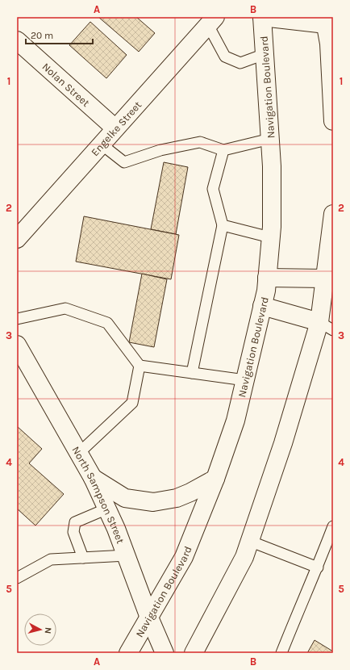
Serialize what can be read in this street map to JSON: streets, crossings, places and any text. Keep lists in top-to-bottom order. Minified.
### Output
{"streets":{"main road":["Nolan Street","Navigation Boulevard","Engelke Street","North Sampson Street"]},"crossings":[["Nolan Street","Engelke Street"],["Navigation Boulevard","North Sampson Street"]],"scale_bar":"20 m","north":"right","grid":{"columns":["A","B"],"rows":["1","2","3","4","5"]}}
